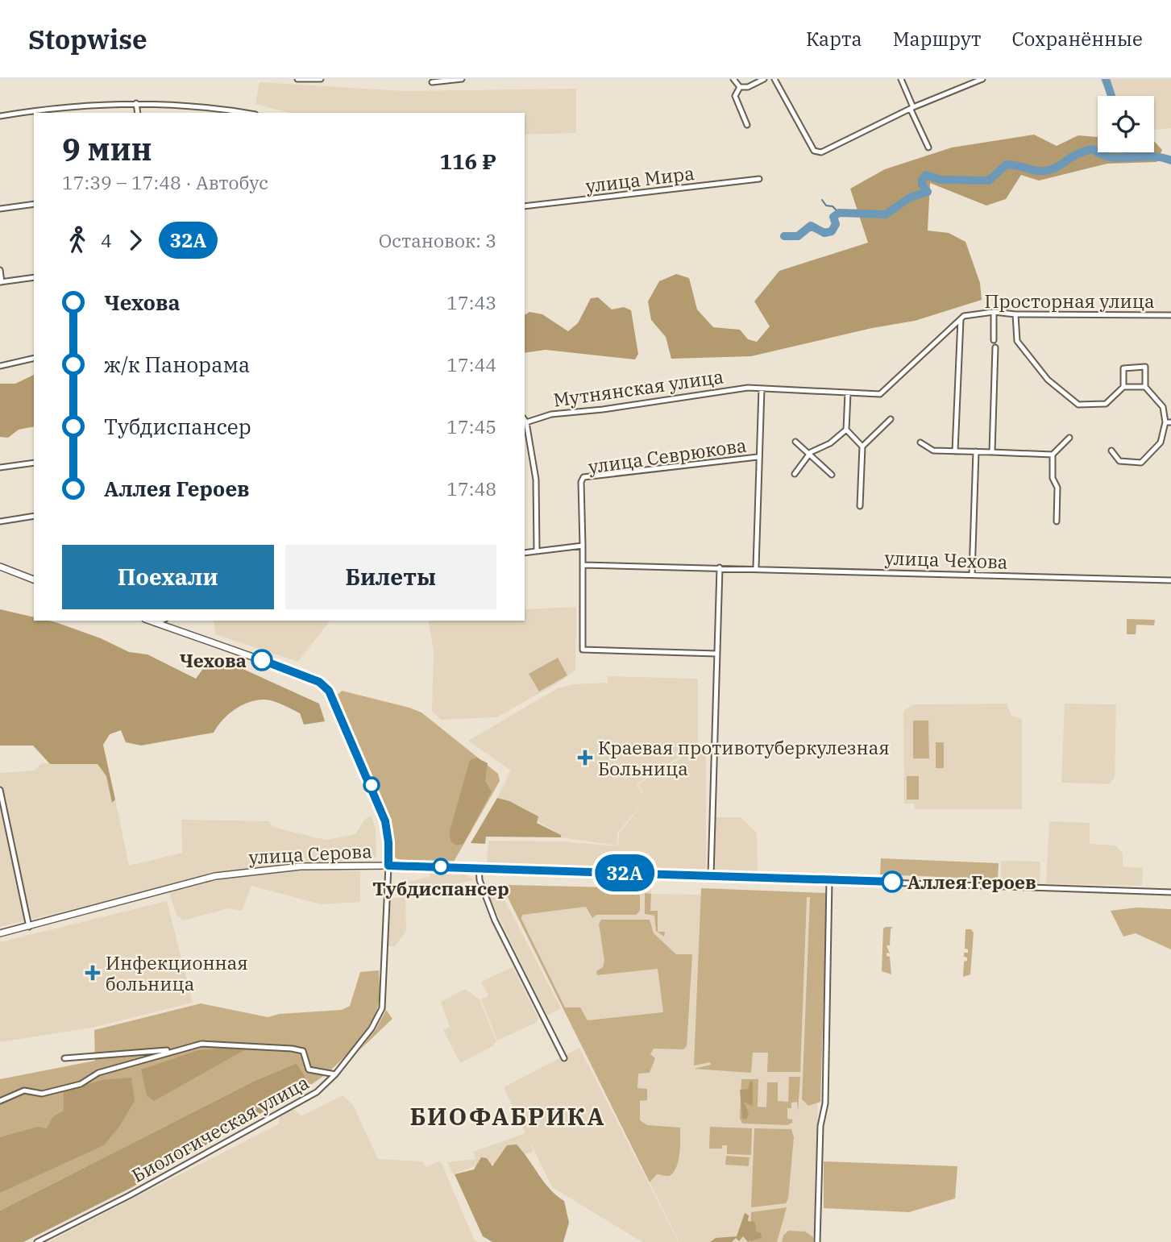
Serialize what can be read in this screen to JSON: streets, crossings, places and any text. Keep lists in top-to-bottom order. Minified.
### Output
{"streets":{"main road":["улица Серова"],"street":["улица Мира","Просторная улица","Мутнянская улица","улица Севрюкова","улица Чехова","Биологическая улица"]},"crossings":[["Просторная улица","Мутнянская улица"],["улица Серова","Биологическая улица"]],"districts":["БИОФАБРИКА"],"places":{"other":["Чехова","Тубдиспансер","Аллея Героев"],"health":["Краевая противотуберкулезная Больница","Инфекционная больница"]},"lines":["bus line 32A"],"page":{"header":"Stopwise","nav":["Карта","Маршрут","Сохранённые"],"on_map":"32A","heading":["9 мин","17:39 – 17:48 · Автобус","116 ₽"],"legs":["4","32A","Остановок: 3"],"list":[{"name":"Чехова","value":"17:43"},{"name":"ж/к Панорама","value":"17:44"},{"name":"Тубдиспансер","value":"17:45"},{"name":"Аллея Героев","value":"17:48"}],"buttons":["Поехали","Билеты"]}}
